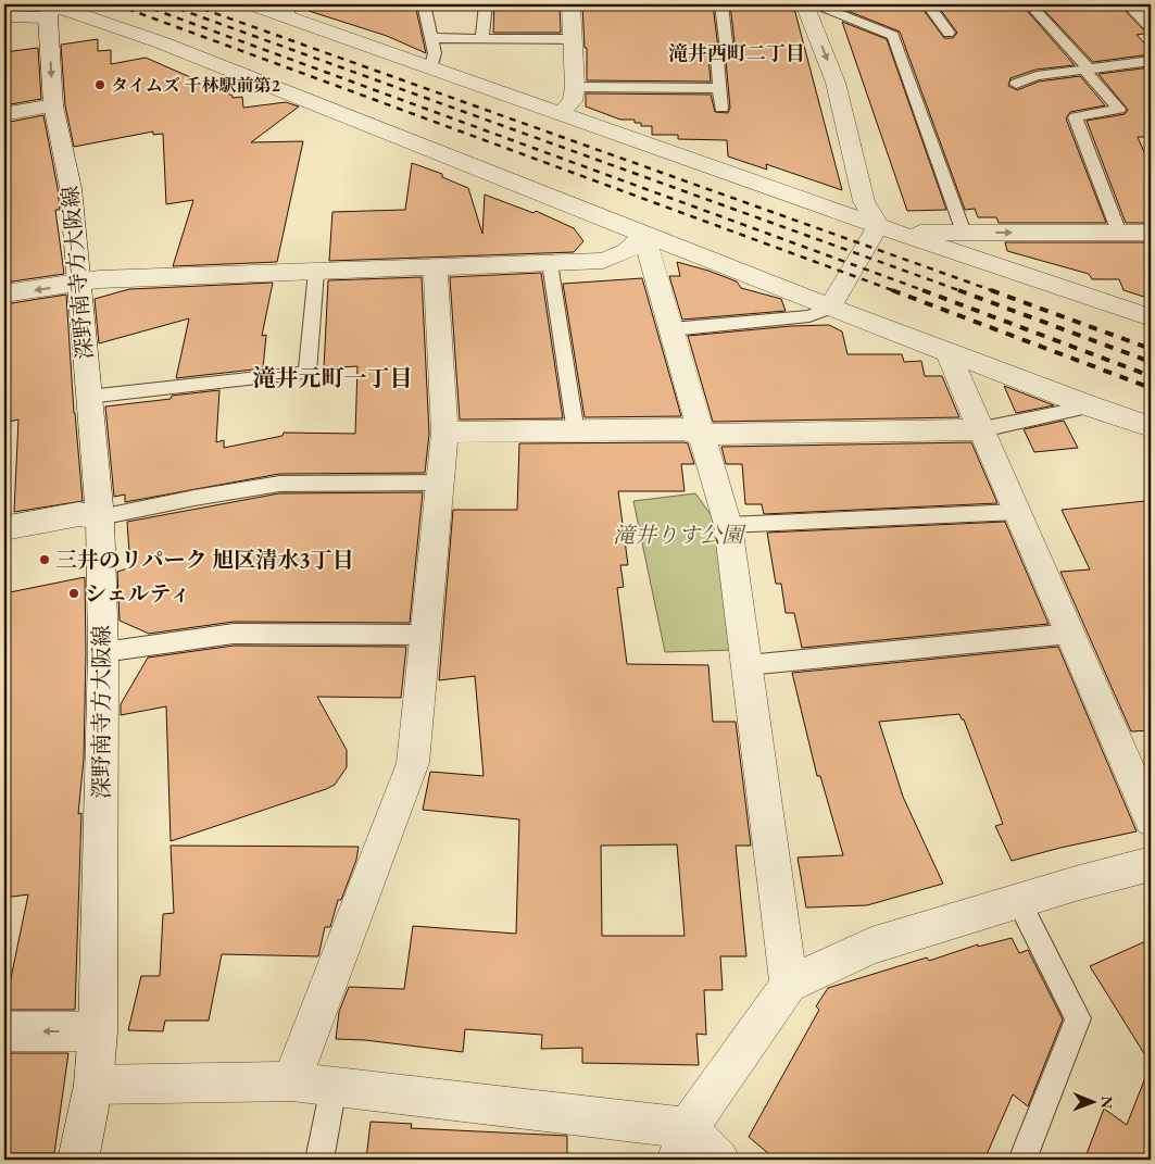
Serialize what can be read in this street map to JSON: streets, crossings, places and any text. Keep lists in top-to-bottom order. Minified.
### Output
{"streets":{"street":["深野南寺方大阪線"]},"districts":["滝井西町二丁目","滝井元町一丁目"],"parks":["滝井りす公園"],"places":["タイムズ 千林駅前第2","三井のリパーク 旭区清水3丁目","シェルティ"],"north":"right"}
